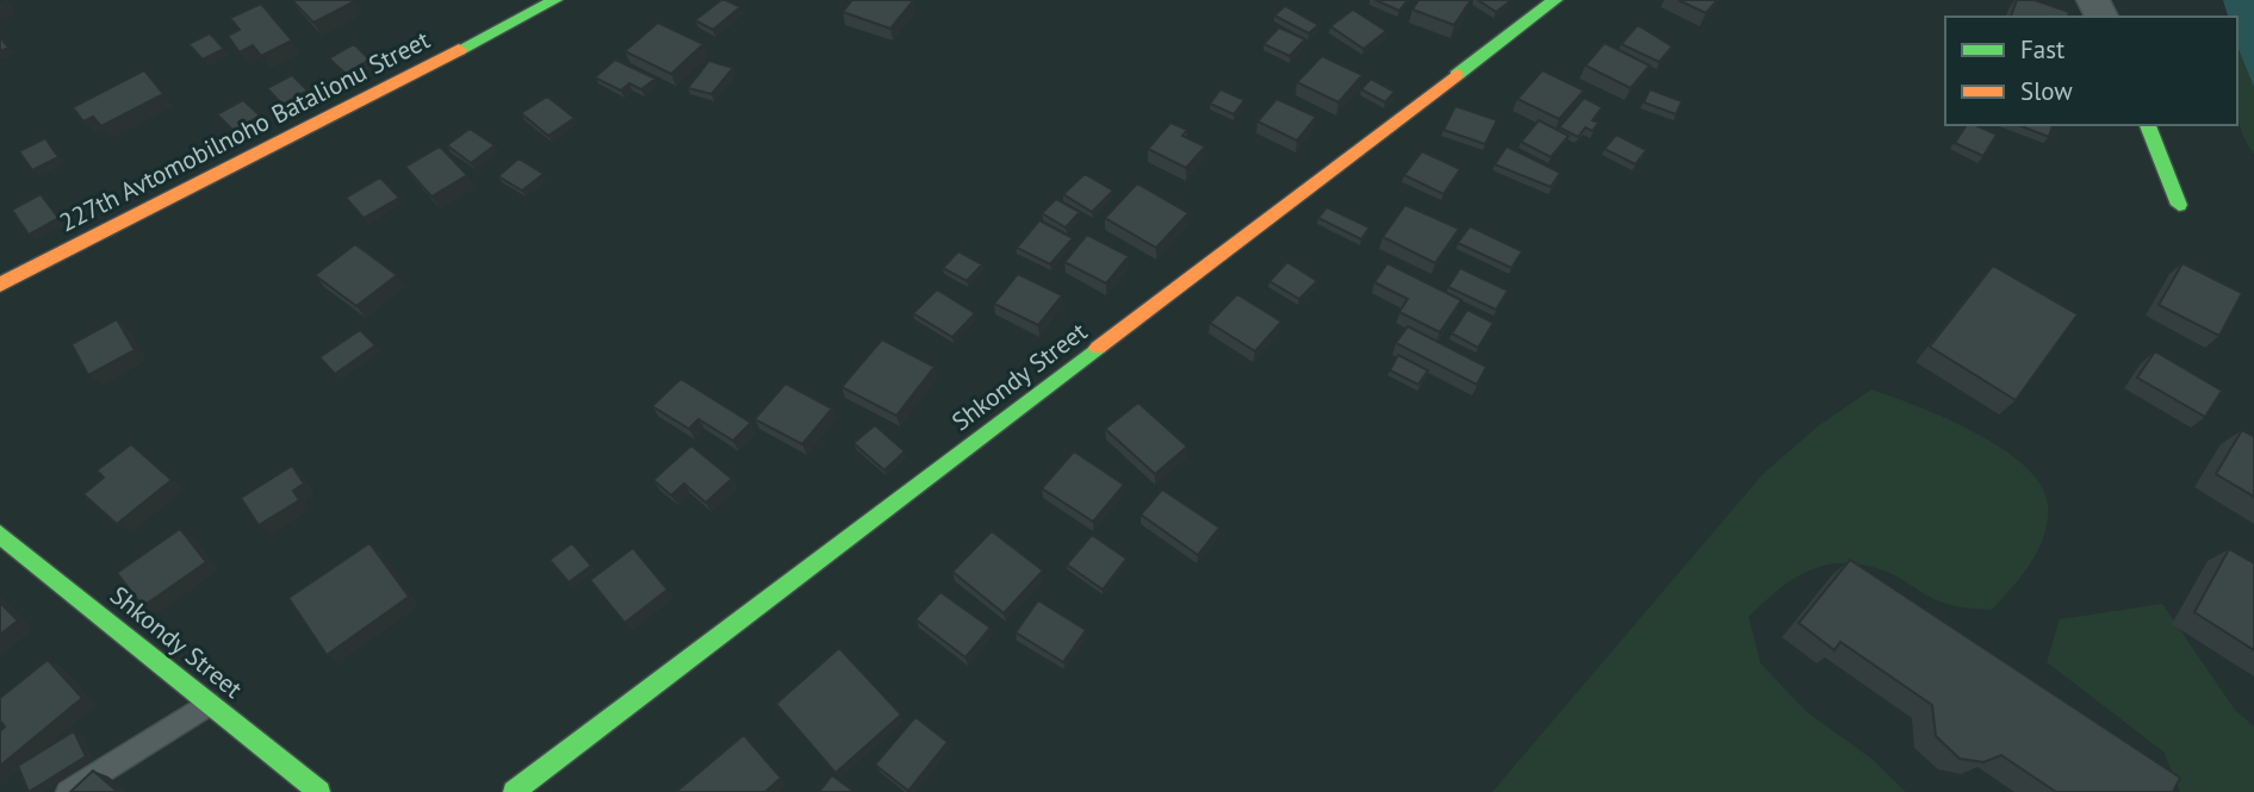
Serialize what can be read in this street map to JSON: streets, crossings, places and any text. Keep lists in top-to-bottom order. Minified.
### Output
{"streets":{"street":["227th Avtomobilnoho Batalionu Street","Shkondy Street"]},"legend":["Fast","Slow"]}
